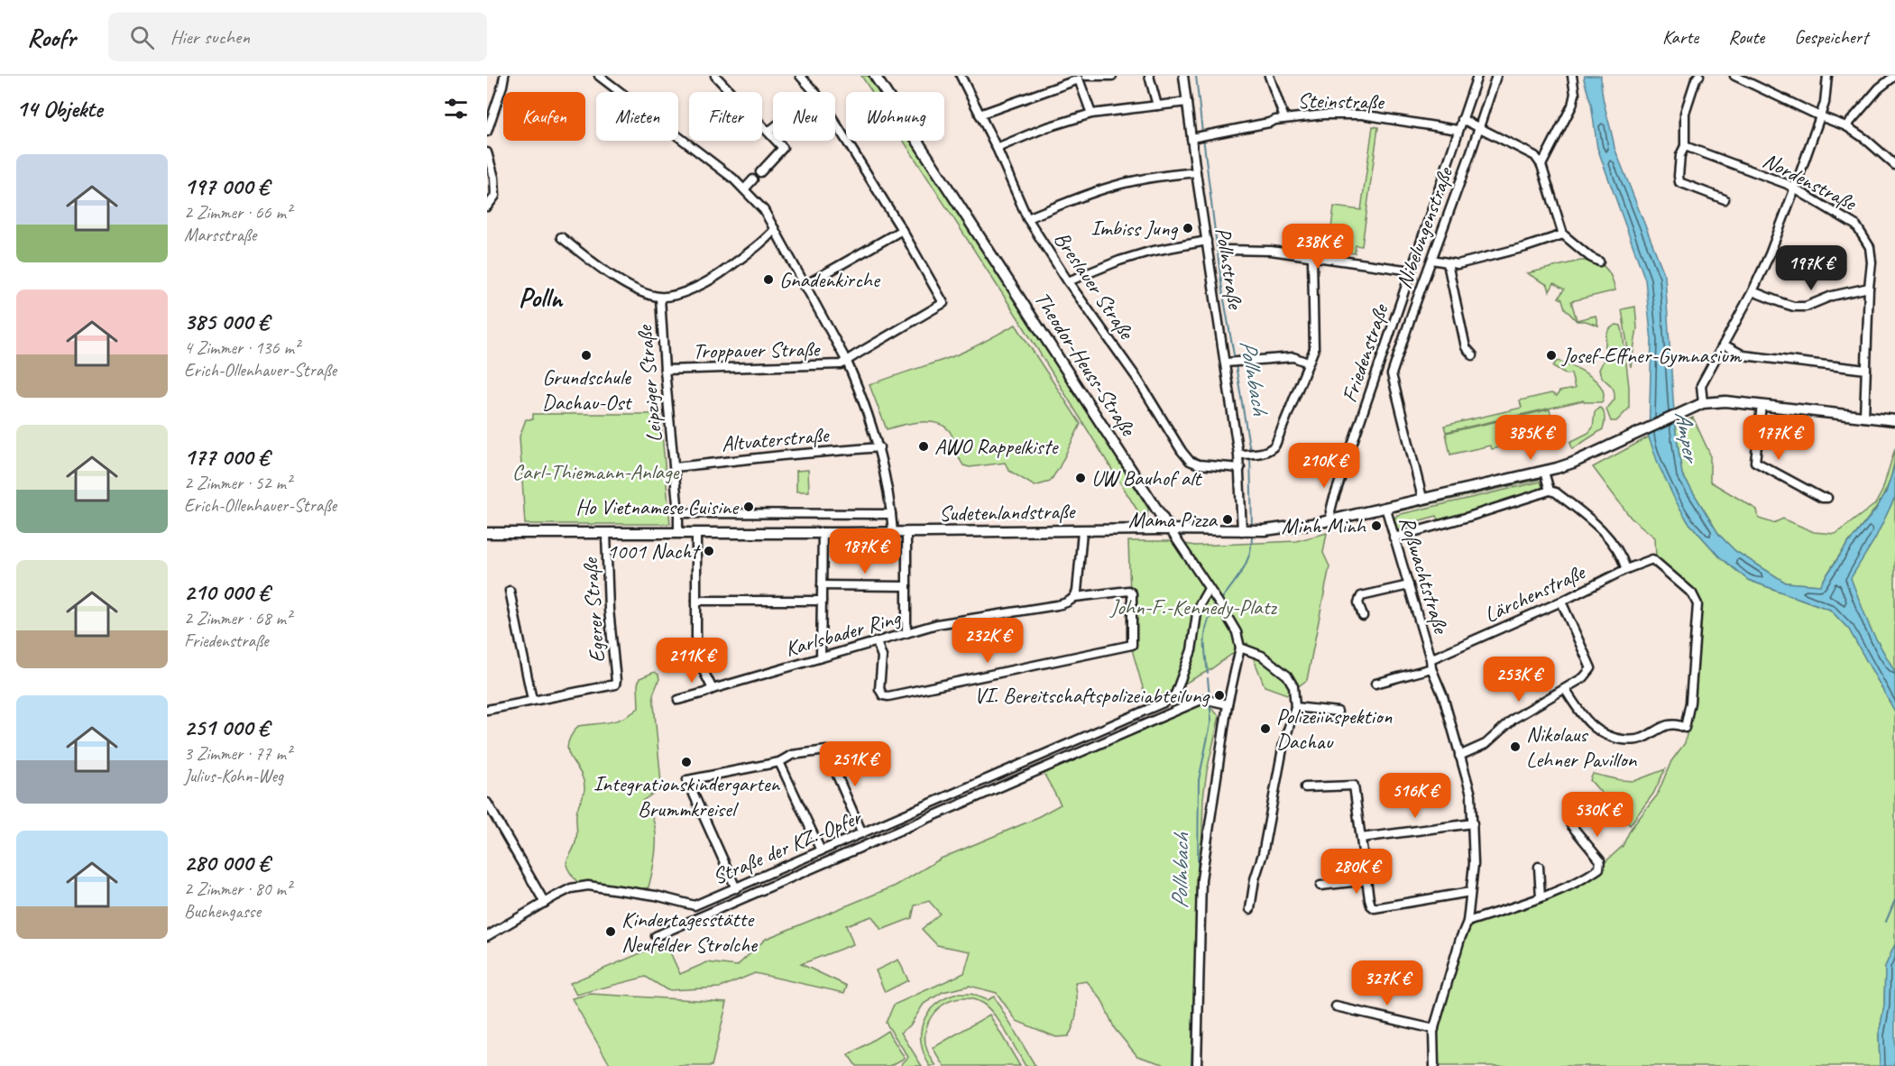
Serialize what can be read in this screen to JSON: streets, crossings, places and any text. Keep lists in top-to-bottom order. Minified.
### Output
{"streets":{"street":["Steinstraße","Nordenstraße","Nibelungenstraße","Pollnstraße","Breslauer Straße","Troppauer Straße","Friedenstraße","Theodor-Heuss-Straße","Leipziger Straße","Altvaterstraße","Sudetenlandstraße","Roßwachtstraße","Lärchenstraße","Egerer Straße","Karlsbader Ring","Straße der KZ.-Opfer"]},"crossings":[["Steinstraße","Pollnstraße"],["Steinstraße","Friedenstraße"],["Nibelungenstraße","Sudetenlandstraße"],["Pollnstraße","Breslauer Straße"],["Pollnstraße","Sudetenlandstraße"],["Troppauer Straße","Leipziger Straße"],["Friedenstraße","Sudetenlandstraße"],["Theodor-Heuss-Straße","Sudetenlandstraße"],["Theodor-Heuss-Straße","Straße der KZ.-Opfer"],["Leipziger Straße","Altvaterstraße"],["Leipziger Straße","Sudetenlandstraße"],["Sudetenlandstraße","Roßwachtstraße"],["Sudetenlandstraße","Egerer Straße"],["Roßwachtstraße","Lärchenstraße"]],"districts":["Polln"],"water":["Pollnbach","Amper"],"parks":["Carl-Thiemann-Anlage","John-F.-Kennedy-Platz"],"places":["Imbiss Jung","Gnadenkirche","Grundschule Dachau-Ost","Josef-Effner-Gymnasium","AWO Rappelkiste","UW Bauhof alt","Ho Vietnamese Cuisine","Mama Pizza","Minh Minh","1001 Nacht","VI. Bereitschaftspolizeiabteilung","Polizeiinspektion Dachau","Nikolaus Lehner Pavillon","Integrationskindergarten Brummkreisel","Kindertagesstätte Neufelder Strolche"],"page":{"header":"Roofr","search":"Hier suchen","nav":["Karte","Route","Gespeichert"],"heading":"14 Objekte","chip":["Kaufen","Mieten","Filter","Neu","Wohnung"],"list":[{"name":"197 000 €","note":"2 Zimmer · 66 m² · Marsstraße"},{"name":"385 000 €","note":"4 Zimmer · 136 m² · Erich-Ollenhauer-Straße"},{"name":"177 000 €","note":"2 Zimmer · 52 m² · Erich-Ollenhauer-Straße"},{"name":"210 000 €","note":"2 Zimmer · 68 m² · Friedenstraße"},{"name":"251 000 €","note":"3 Zimmer · 77 m² · Julius-Kohn-Weg"},{"name":"280 000 €","note":"2 Zimmer · 80 m² · Buchengasse"}],"price":["238K €","197K €","385K €","177K €","210K €","187K €","232K €","211K €","253K €","251K €","516K €","530K €","280K €","327K €"]}}
